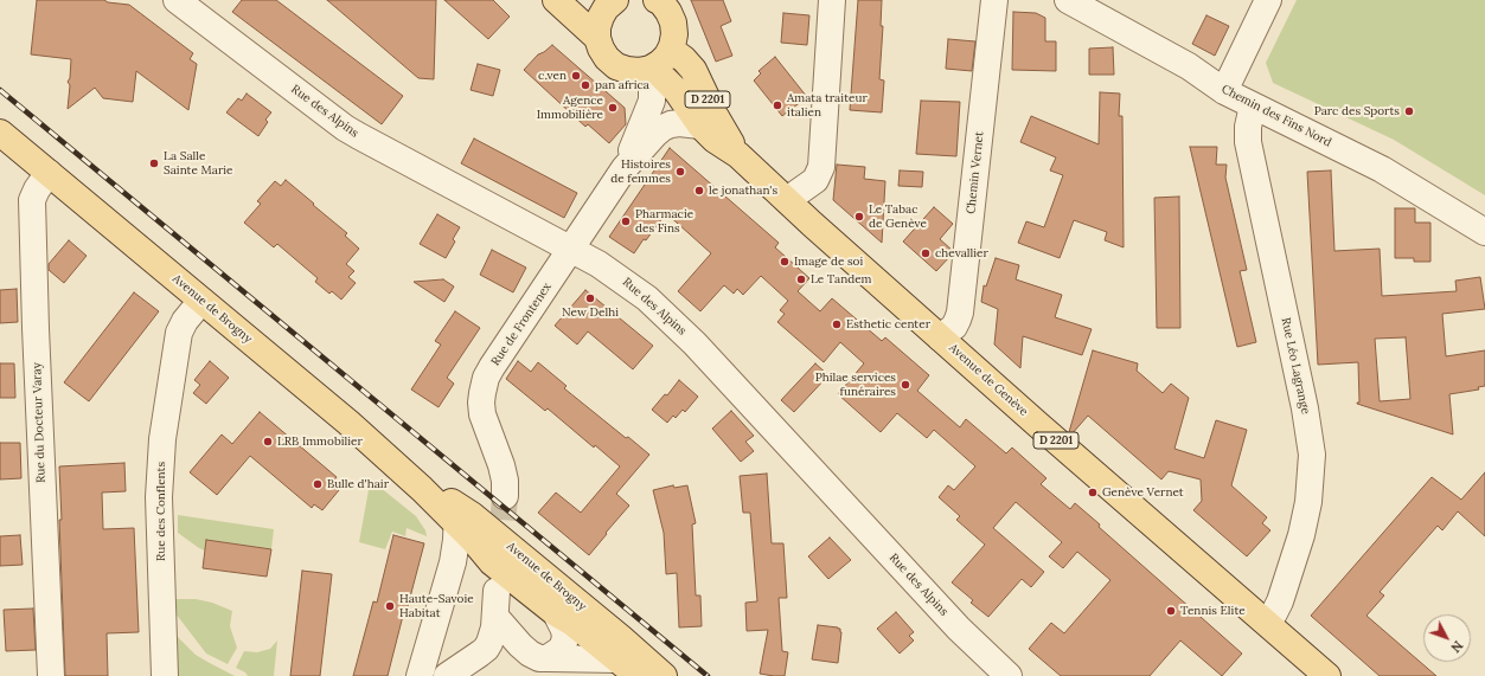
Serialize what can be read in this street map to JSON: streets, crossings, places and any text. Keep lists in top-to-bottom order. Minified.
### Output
{"streets":{"main road":["D 2201","Avenue de Brogny","Avenue de Genève"],"street":["Rue des Alpins","Chemin des Fins Nord","Chemin Vernet","Rue de Frontenex","Rue Léo Lagrange","Rue du Docteur Varay","Rue des Conflents"]},"crossings":[["Rue des Alpins","Rue de Frontenex"],["Chemin des Fins Nord","Rue Léo Lagrange"],["Chemin Vernet","Avenue de Genève"],["Avenue de Brogny","Rue du Docteur Varay"],["Avenue de Brogny","Rue des Conflents"],["Rue de Frontenex","Avenue de Genève"],["Rue Léo Lagrange","Avenue de Genève"]],"places":["c.ven","pan africa","Amata traiteur italien","Agence Immobilière","Parc des Sports","La Salle Sainte Marie","Histoires de femmes","le jonathan's","Le Tabac de Genève","Pharmacie des Fins","chevallier","Image de soi","Le Tandem","New Delhi","Esthetic center","Philae services funéraires","LRB Immobilier","Bulle d'hair","Genève Vernet","Haute-Savoie Habitat","Tennis Elite"],"north":"bottom right"}
